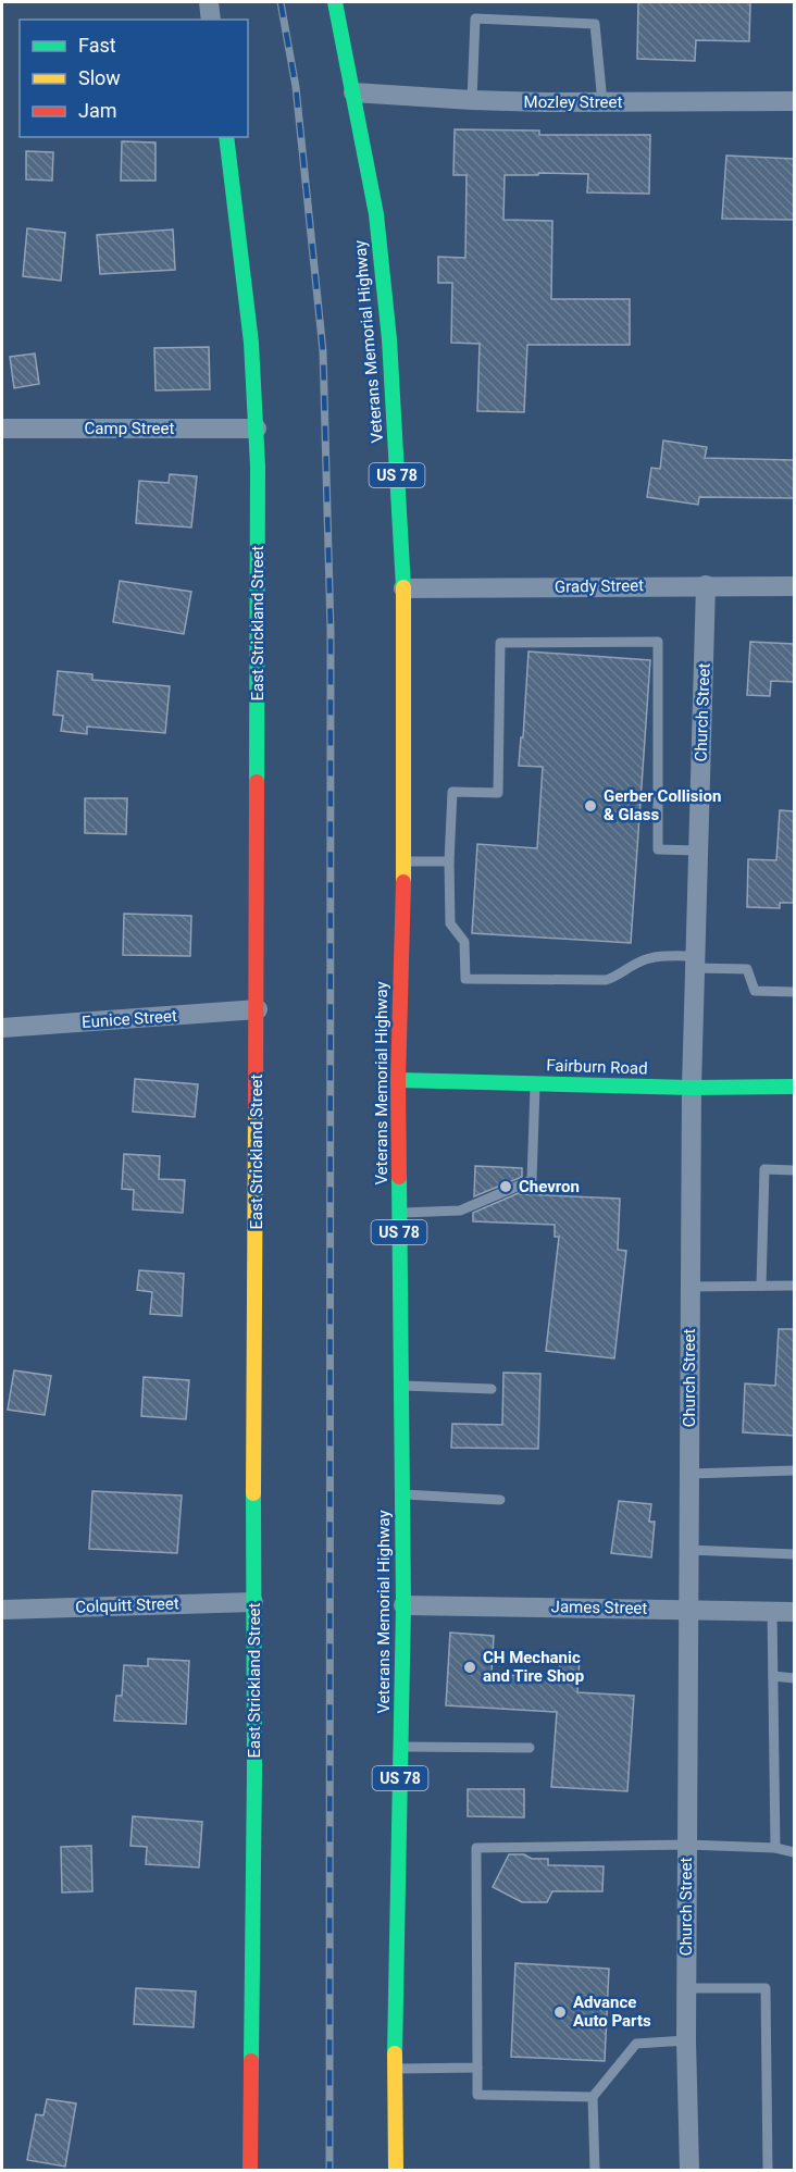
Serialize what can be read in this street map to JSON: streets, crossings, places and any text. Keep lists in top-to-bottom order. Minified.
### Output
{"streets":{"main road":["Veterans Memorial Highway","US 78","East Strickland Street","Fairburn Road"],"street":["Mozley Street","Camp Street","Grady Street","Church Street","Eunice Street","Colquitt Street","James Street"]},"crossings":[["Mozley Street","Veterans Memorial Highway"],["Veterans Memorial Highway","Grady Street"],["Veterans Memorial Highway","Fairburn Road"],["Veterans Memorial Highway","James Street"],["Camp Street","East Strickland Street"],["Grady Street","Church Street"],["East Strickland Street","Eunice Street"],["East Strickland Street","Colquitt Street"],["Church Street","Fairburn Road"],["Church Street","James Street"]],"places":["Gerber Collision & Glass","Chevron","CH Mechanic and Tire Shop","Advance Auto Parts"],"legend":["Fast","Slow","Jam"]}
